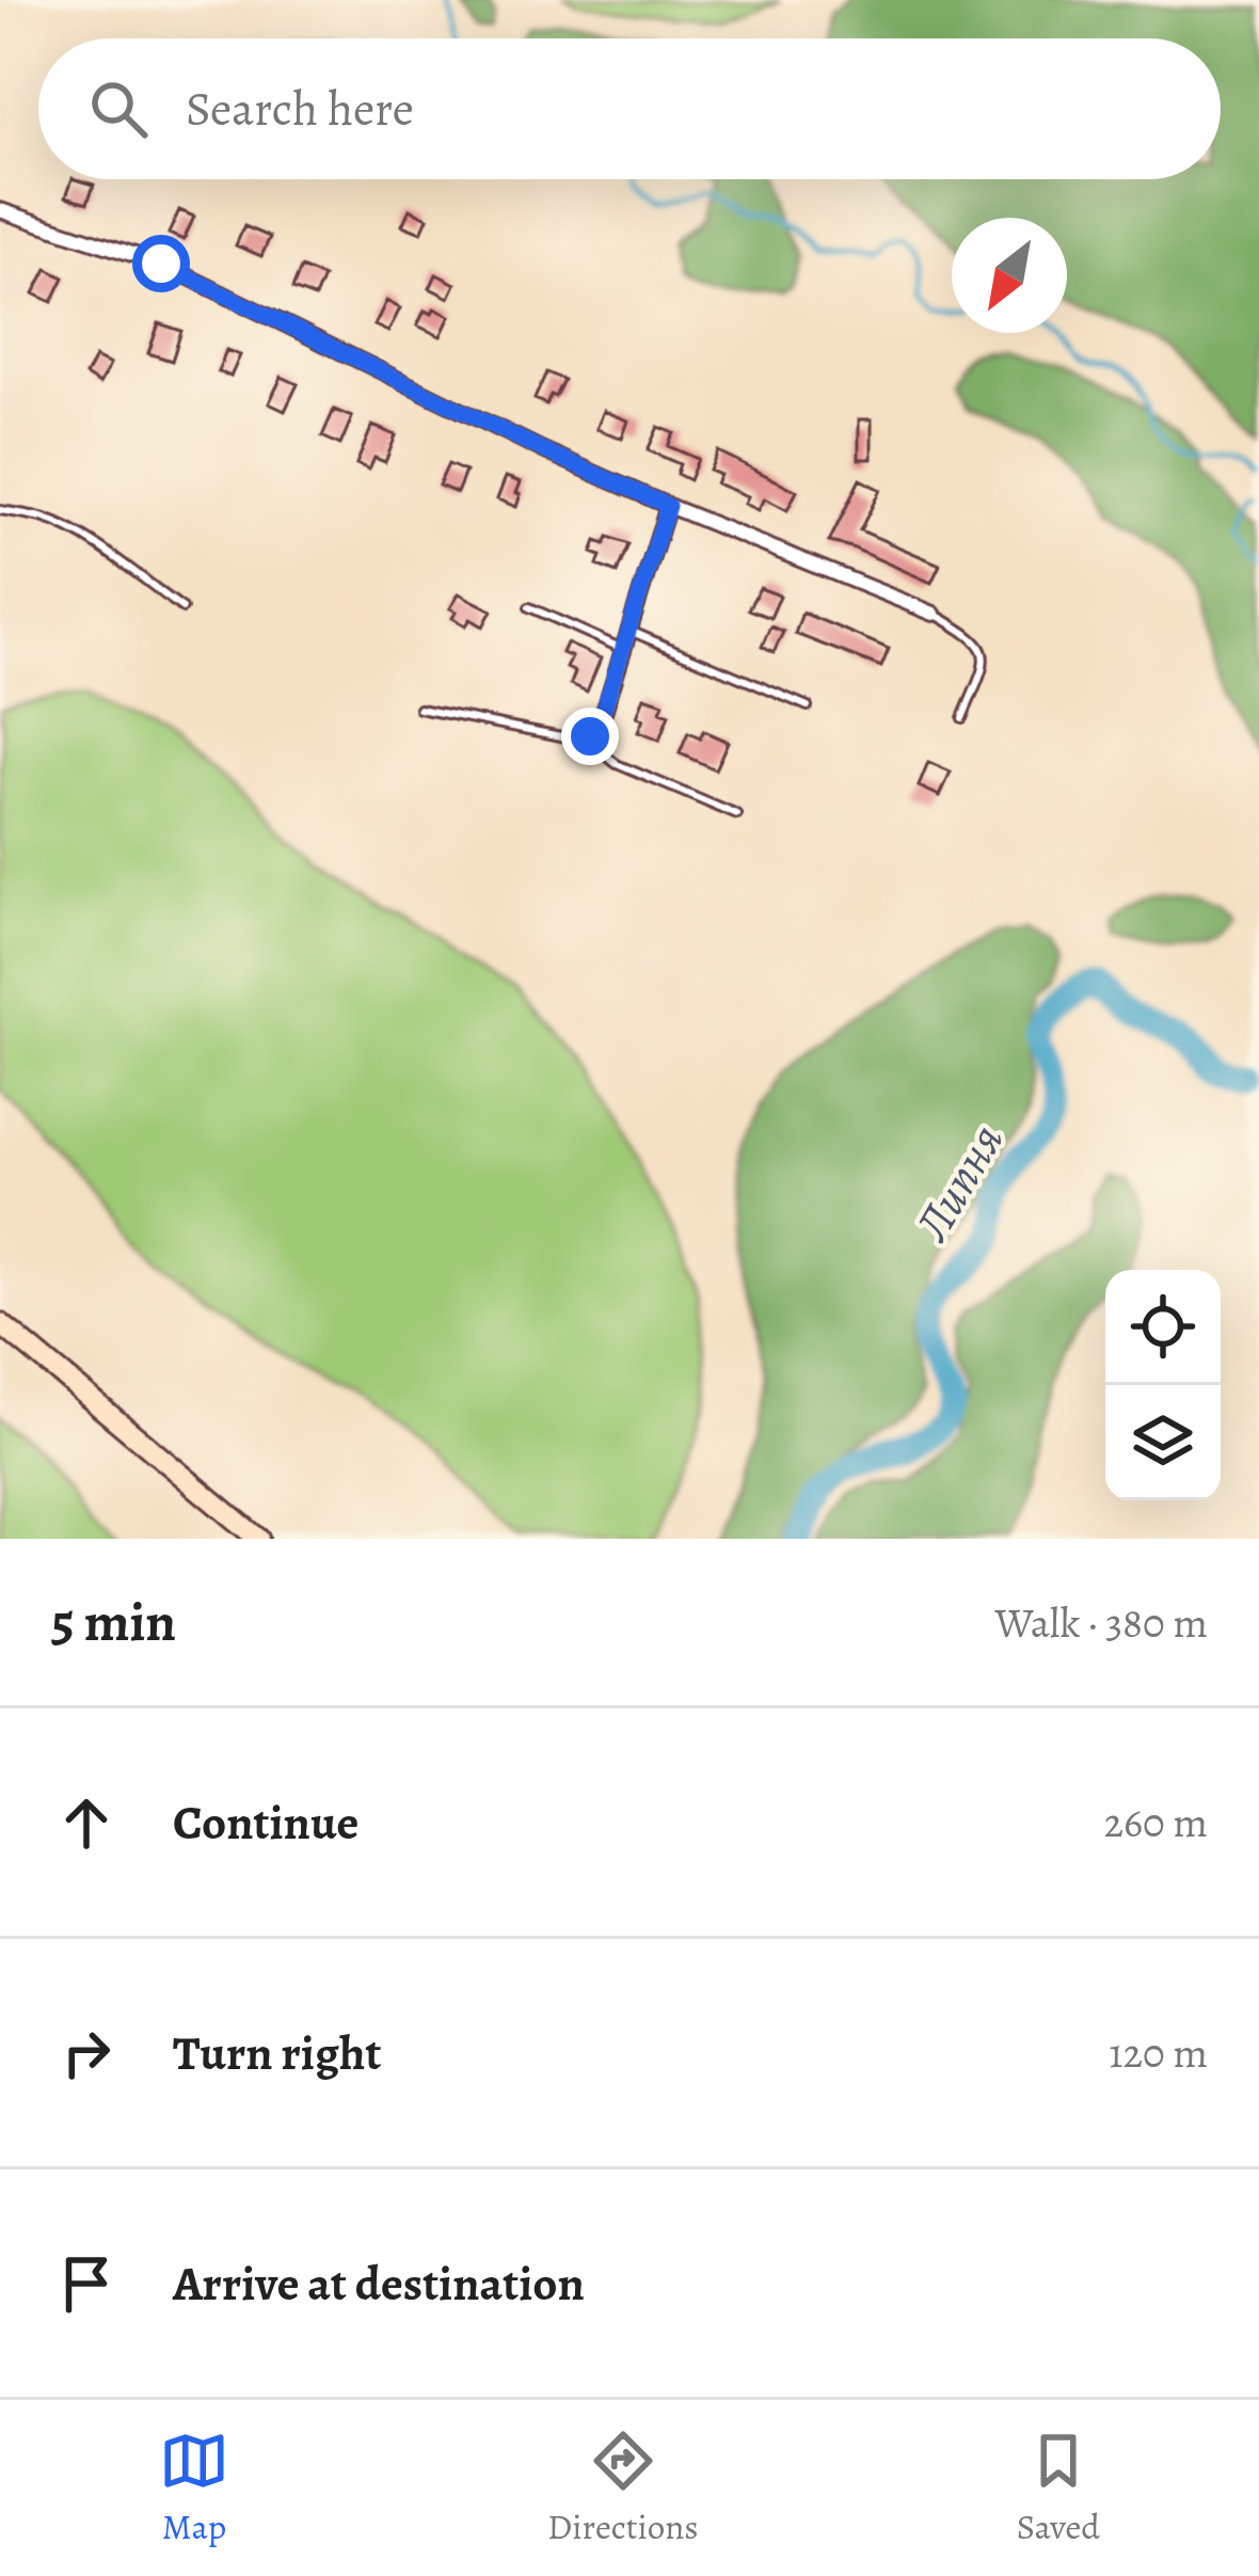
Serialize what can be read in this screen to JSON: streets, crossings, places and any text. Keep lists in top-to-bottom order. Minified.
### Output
{"water":["Липня"],"north":"bottom left","page":{"search":"Search here","heading":["5 min","Walk · 380 m"],"list":[["Continue","260 m"],["Turn right","120 m"],"Arrive at destination"],"nav":["Map","Directions","Saved"]}}
